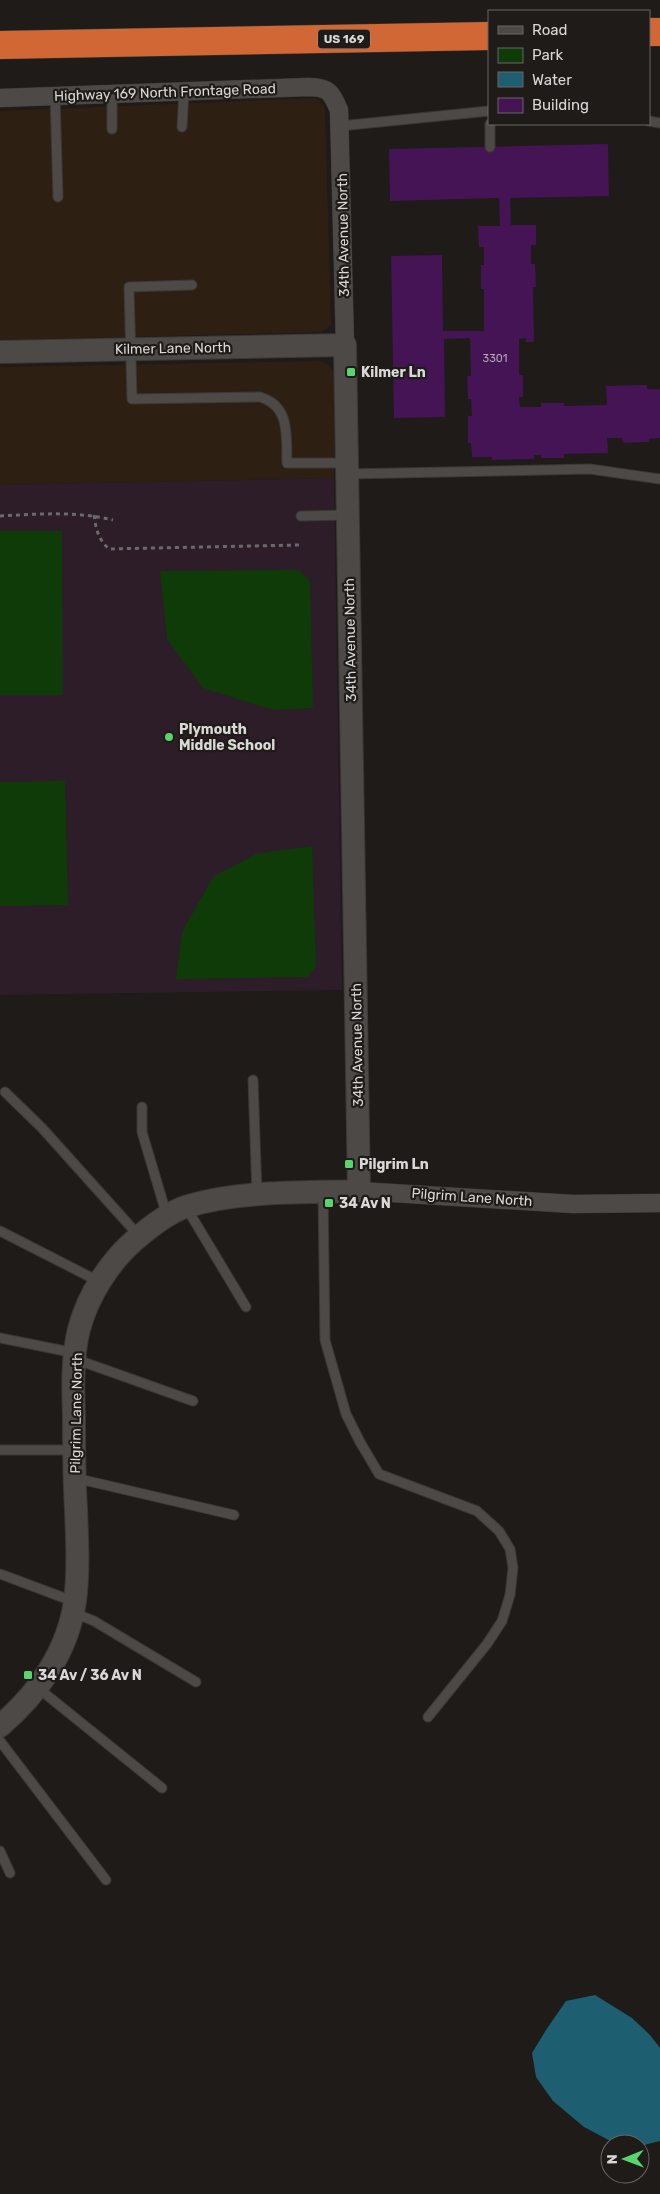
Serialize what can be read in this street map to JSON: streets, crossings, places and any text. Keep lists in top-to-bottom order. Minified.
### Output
{"streets":{"highway":["US 169"],"street":["Highway 169 North Frontage Road","34th Avenue North","Kilmer Lane North","Pilgrim Lane North"]},"crossings":[["Highway 169 North Frontage Road","34th Avenue North"],["34th Avenue North","Kilmer Lane North"],["34th Avenue North","Pilgrim Lane North"]],"places":{"transit":["Kilmer Ln","Pilgrim Ln","34 Av N","34 Av / 36 Av N"],"other":["Plymouth Middle School"]},"house_numbers":["3301"],"legend":["Road","Park","Water","Building"],"north":"left"}
